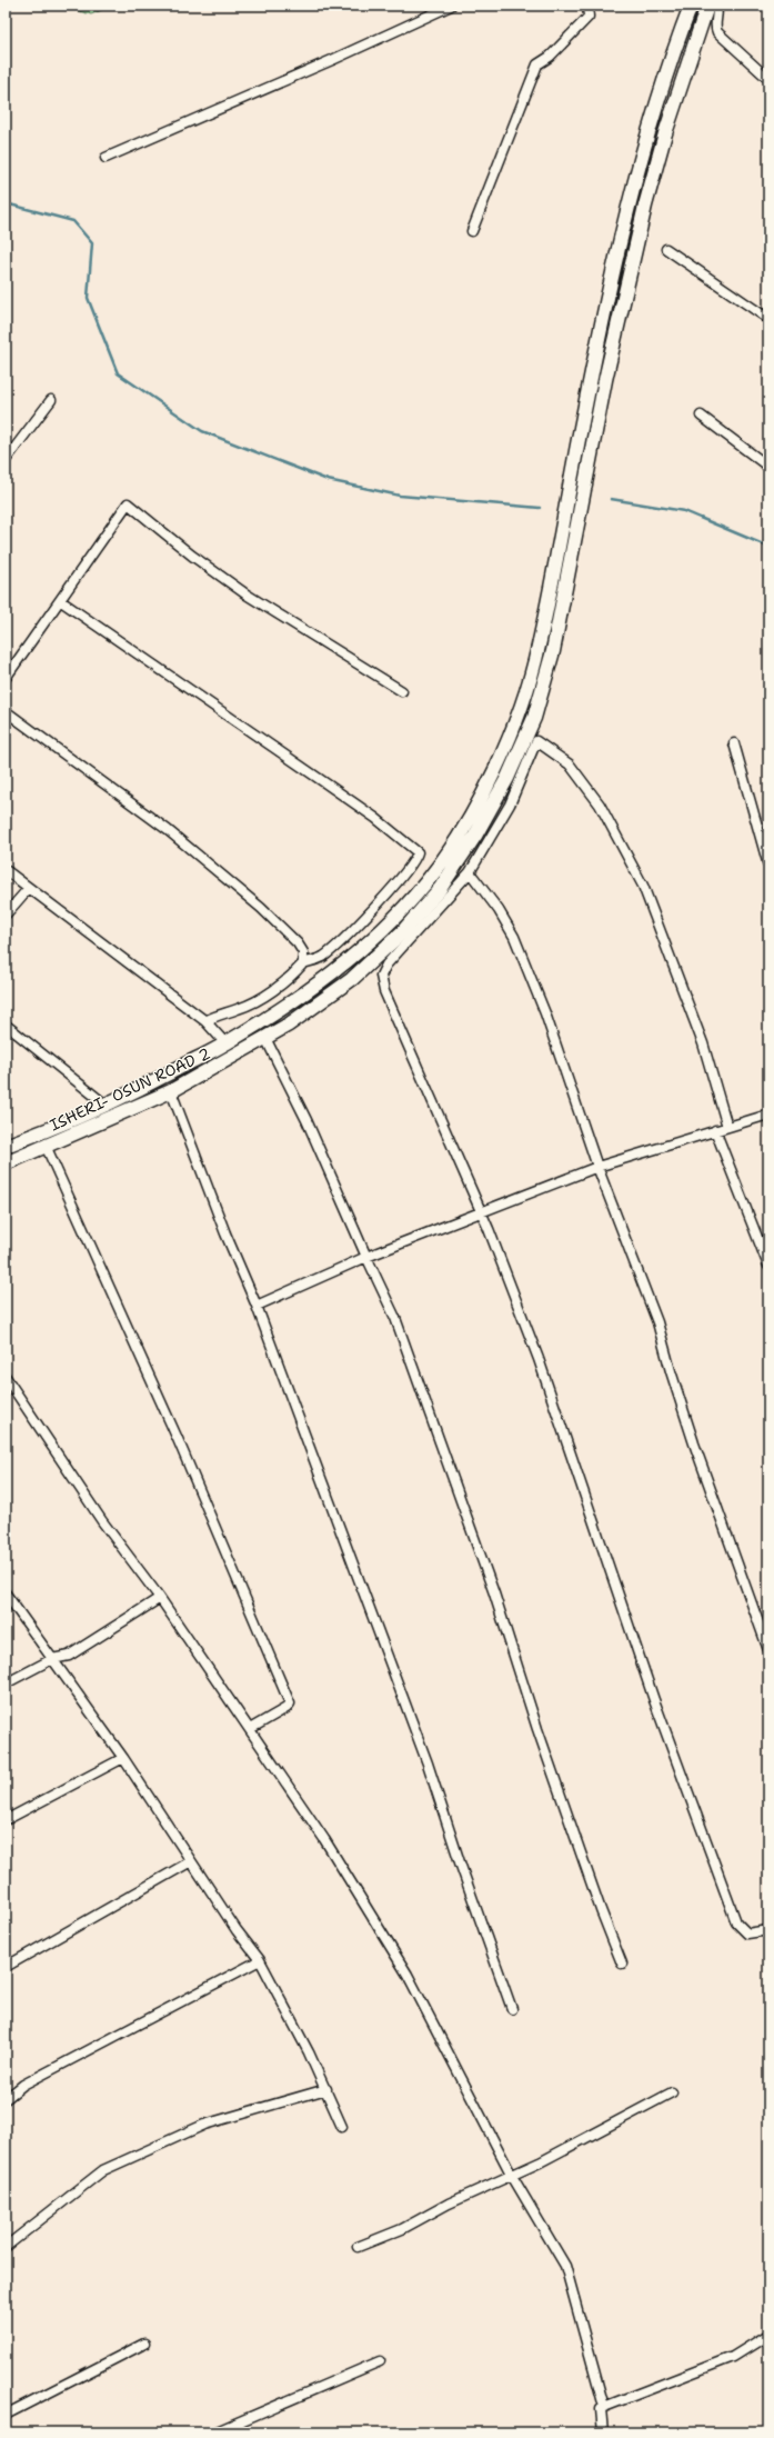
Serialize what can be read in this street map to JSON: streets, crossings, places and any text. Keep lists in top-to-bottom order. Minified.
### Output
{"streets":{"main road":["ISHERI- OSUN ROAD 2"]}}
